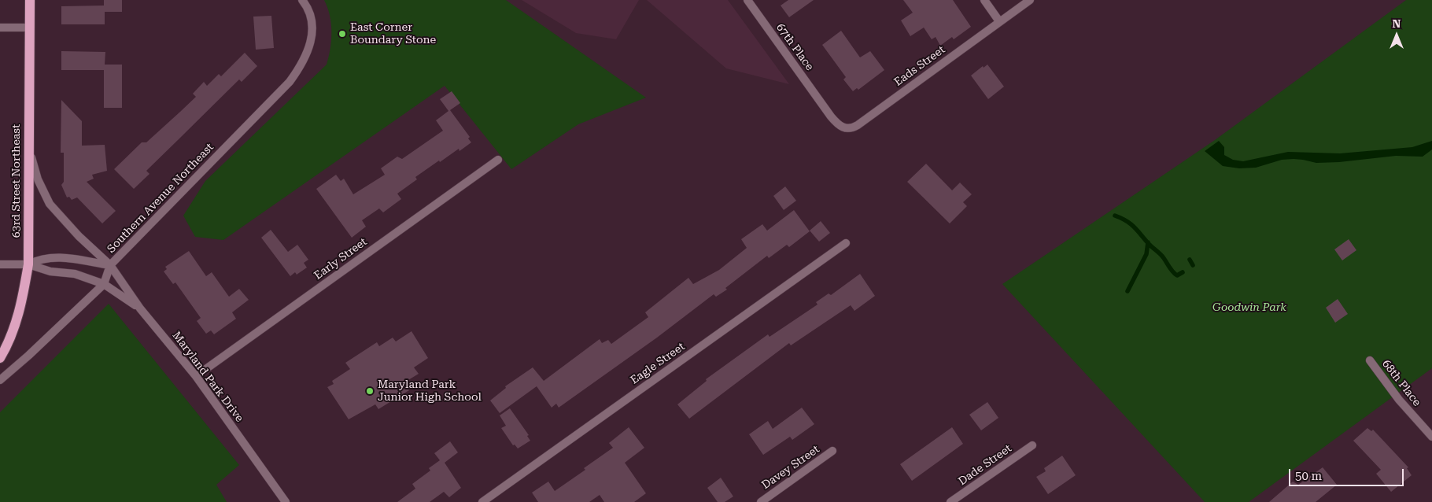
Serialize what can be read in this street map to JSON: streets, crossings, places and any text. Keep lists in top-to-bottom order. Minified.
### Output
{"streets":{"main road":["63rd Street Northeast"],"street":["67th Place","Eads Street","Southern Avenue Northeast","Early Street","Eagle Street","Maryland Park Drive","68th Place","Dade Street","Davey Street"]},"crossings":[["67th Place","Eads Street"],["63rd Street Northeast","Maryland Park Drive"],["Southern Avenue Northeast","Maryland Park Drive"],["Early Street","Maryland Park Drive"]],"parks":["Goodwin Park"],"places":["East Corner Boundary Stone","Maryland Park Junior High School"],"scale_bar":"50 m","north":"top"}
